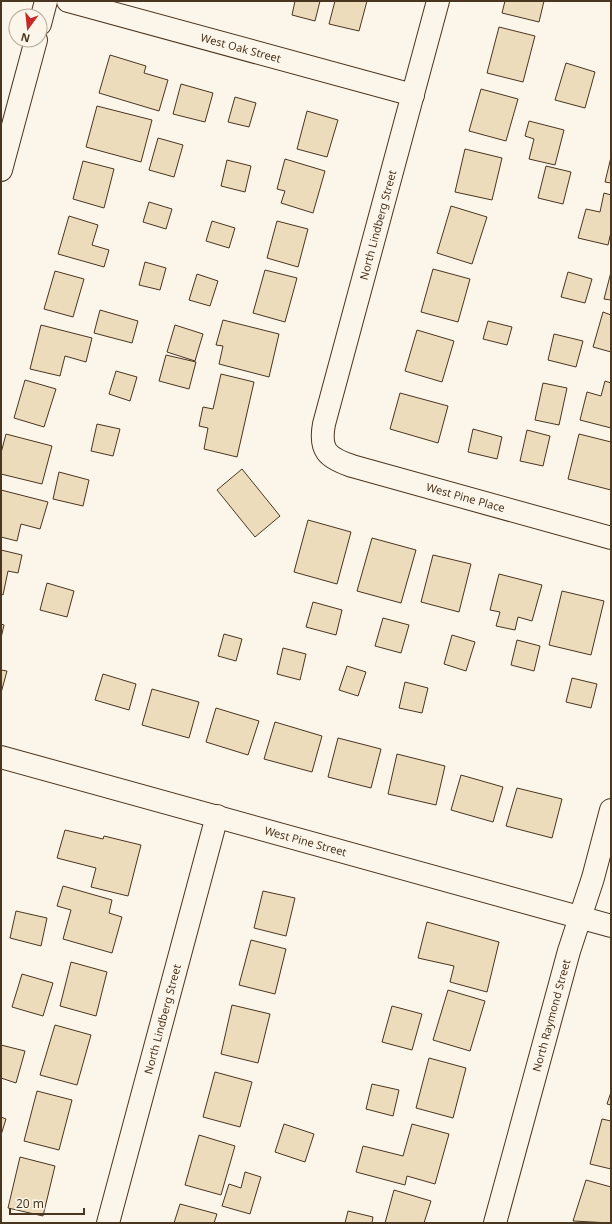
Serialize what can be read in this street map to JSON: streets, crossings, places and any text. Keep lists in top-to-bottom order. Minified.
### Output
{"streets":{"street":["West Oak Street","North Lindberg Street","West Pine Place","West Pine Street","North Raymond Street"]},"crossings":[["West Oak Street","North Lindberg Street"],["North Lindberg Street","West Pine Place"],["North Lindberg Street","West Pine Street"],["West Pine Street","North Raymond Street"]],"scale_bar":"20 m","north":"bottom"}
